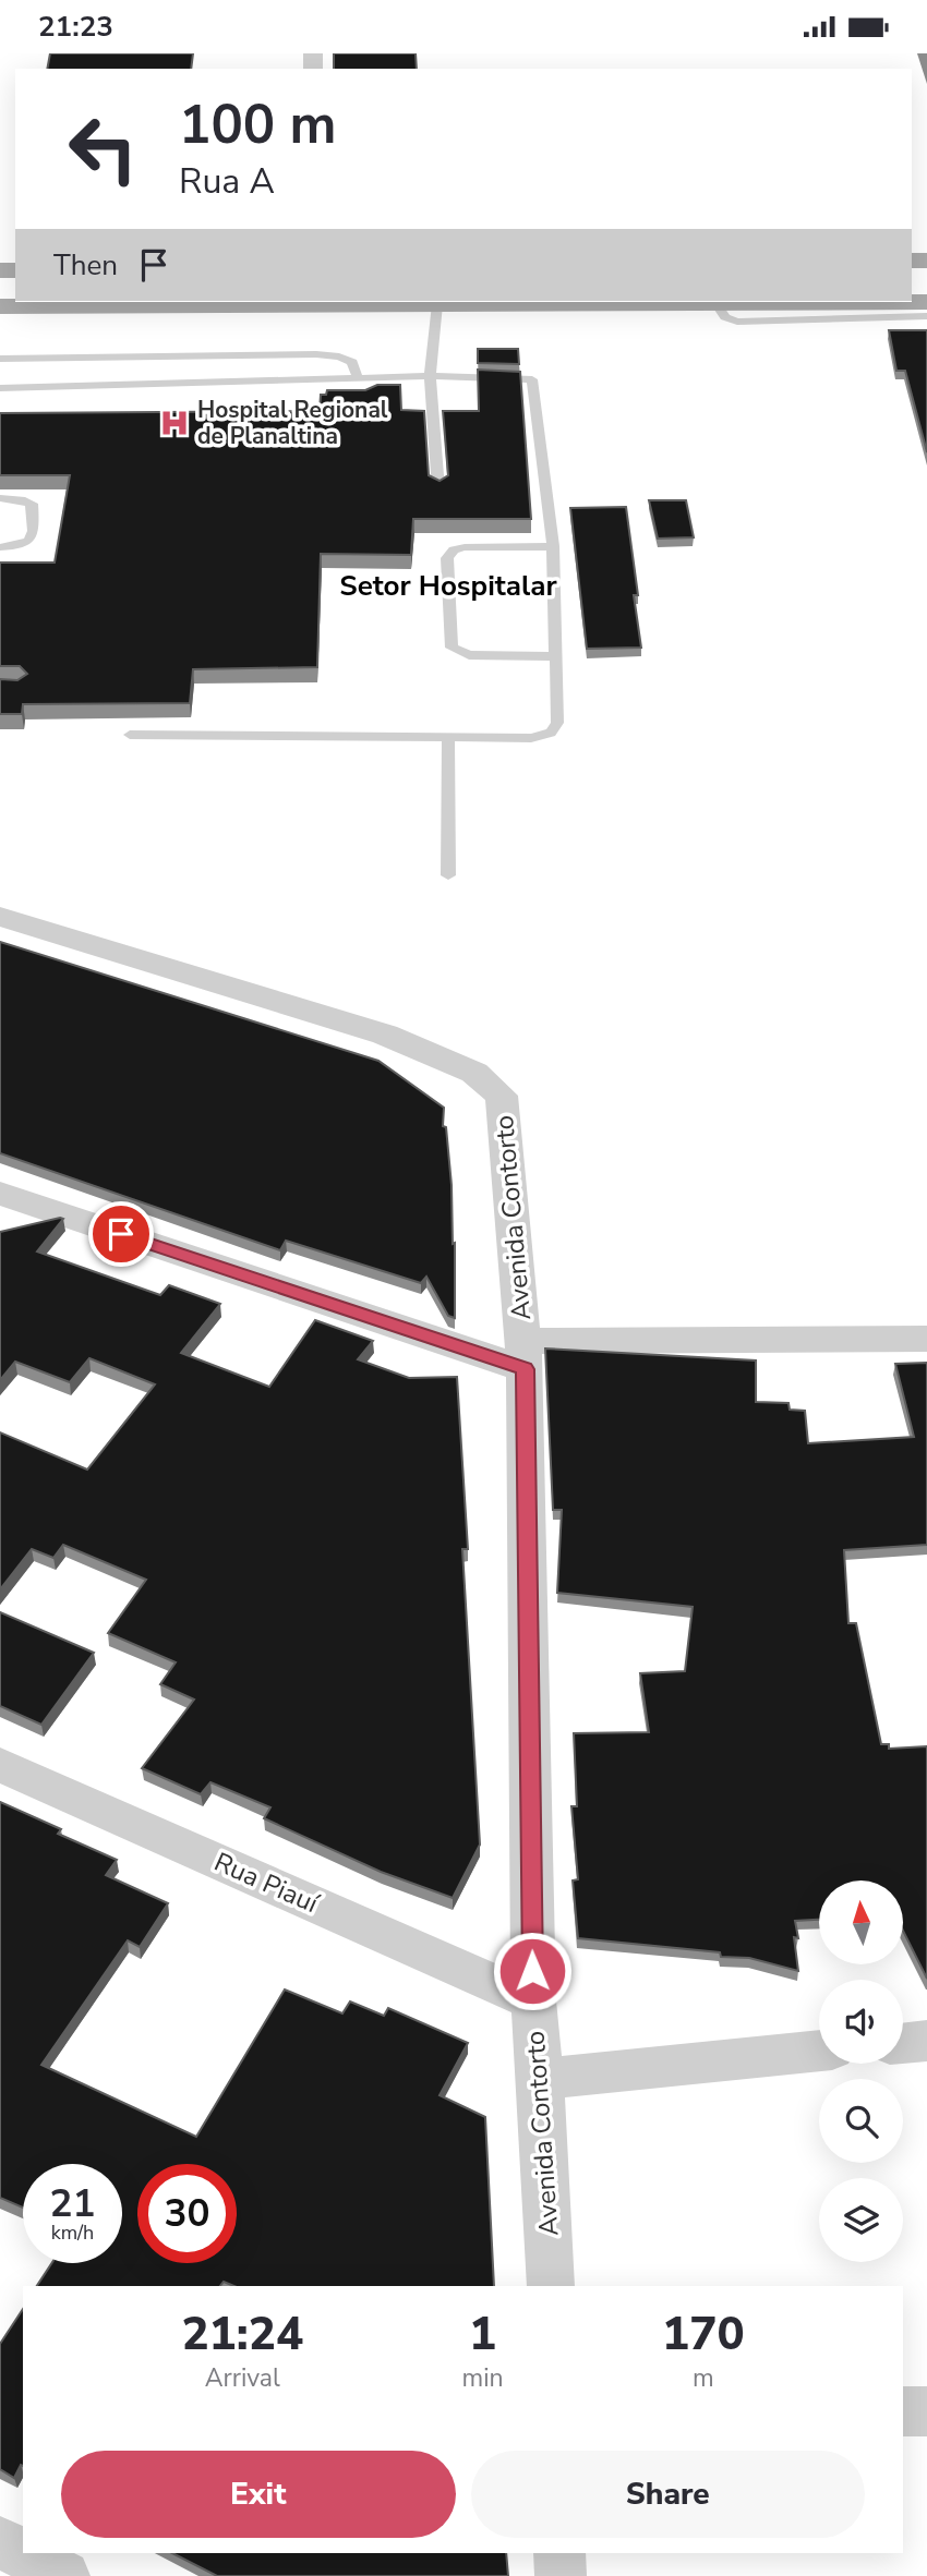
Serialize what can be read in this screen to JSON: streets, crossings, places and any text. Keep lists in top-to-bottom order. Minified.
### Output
{"streets":{"street":["Avenida Contorto","Rua Piauí"]},"crossings":[["Avenida Contorto","Rua Piauí"]],"districts":["Setor Hospitalar"],"places":{"hospital":["Hospital Regional de Planaltina"]},"north":"top","page":{"status":"21:23","turn":["100 m","Rua A"],"then":"Then","speed":"21 km/h","limit":"30","eta":["21:24","Arrival","1","min","170","m"],"buttons":["Exit","Share"]}}
